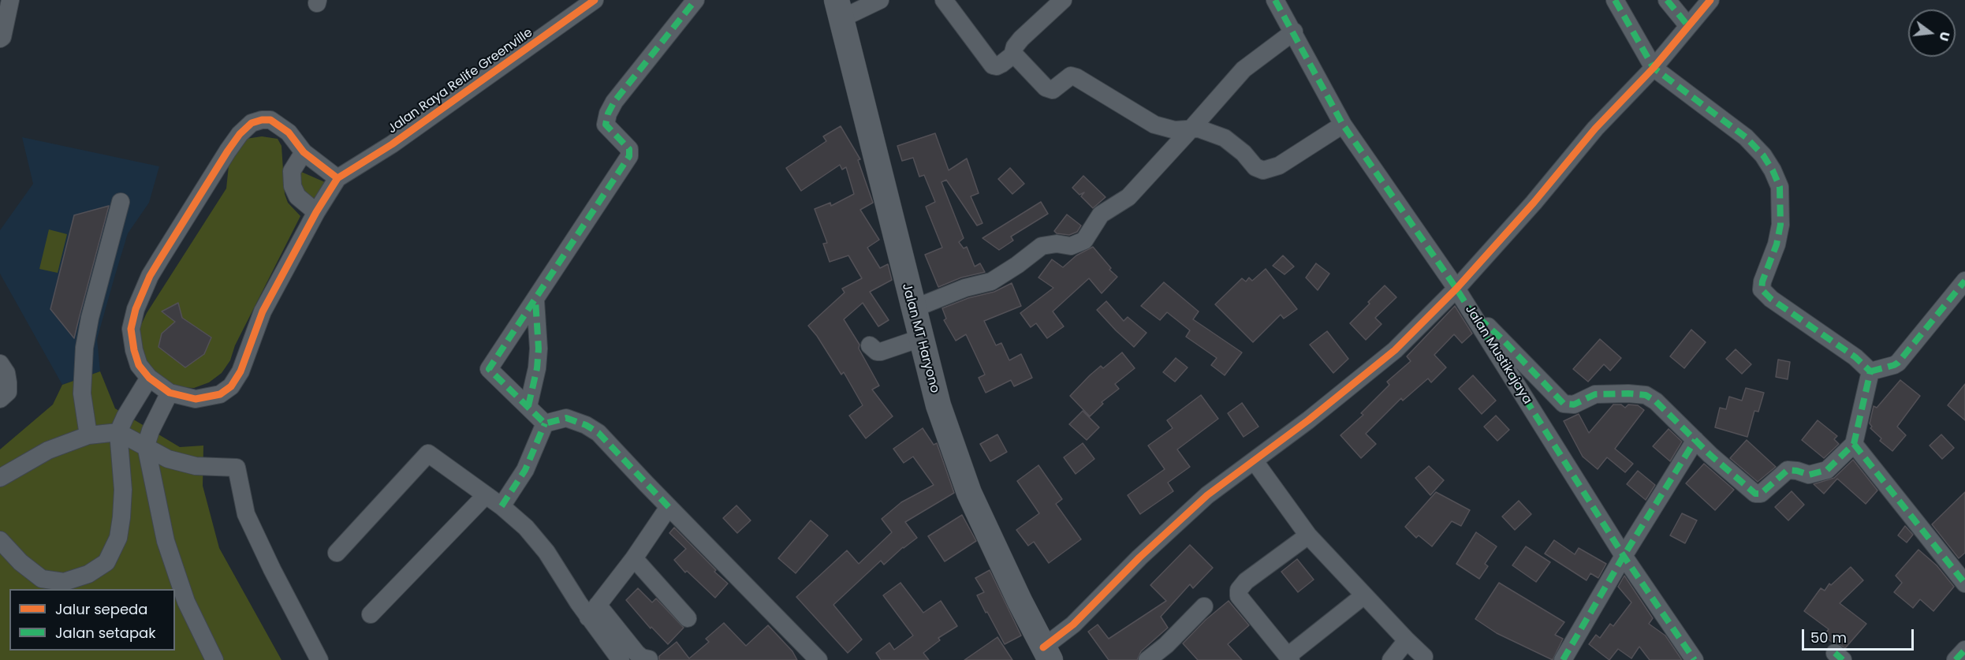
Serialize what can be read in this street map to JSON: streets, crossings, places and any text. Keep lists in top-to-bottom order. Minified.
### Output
{"streets":{"main road":["Jalan MT Haryono"],"street":["Jalan Raya Relife Greenville","Jalan Mustikajaya"]},"legend":["Jalur sepeda","Jalan setapak"],"scale_bar":"50 m","north":"right"}
